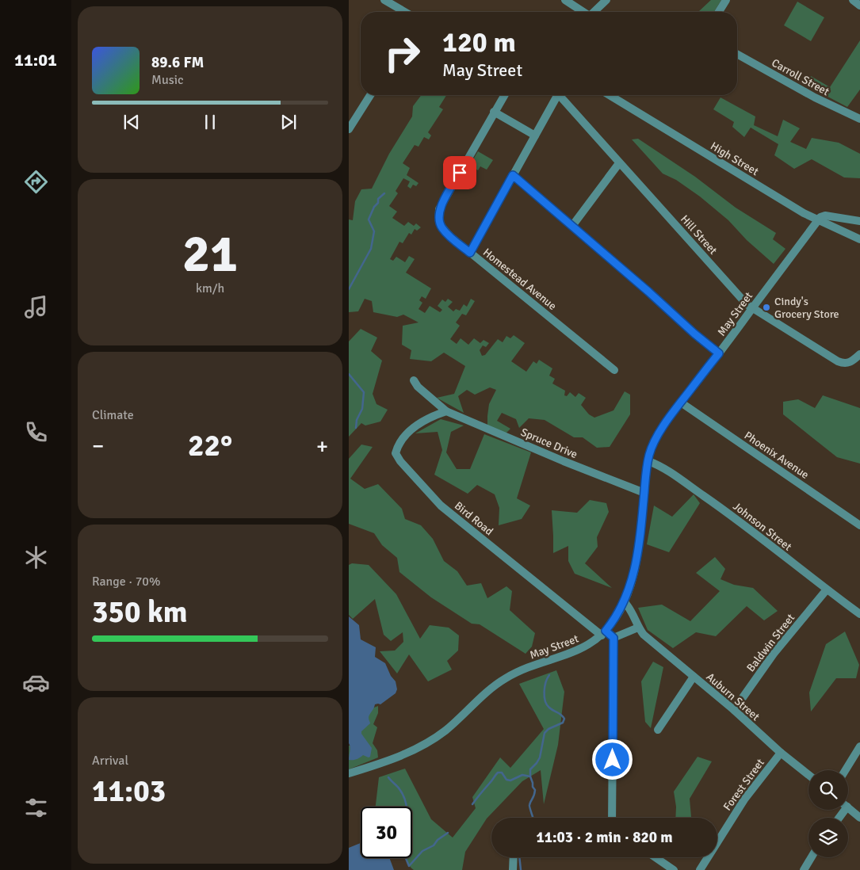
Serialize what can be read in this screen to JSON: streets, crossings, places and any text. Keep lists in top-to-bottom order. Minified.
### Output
{"streets":{"street":["Carroll Street","High Street","Hill Street","Homestead Avenue","May Street","Spruce Drive","Phoenix Avenue","Bird Road","Johnson Street","Baldwin Street","Auburn Street","Forest Street"]},"crossings":[["High Street","May Street"],["Hill Street","May Street"],["May Street","Spruce Drive"],["May Street","Phoenix Avenue"],["May Street","Bird Road"],["May Street","Johnson Street"],["May Street","Auburn Street"],["Spruce Drive","Bird Road"],["Johnson Street","Baldwin Street"],["Baldwin Street","Auburn Street"],["Auburn Street","Forest Street"]],"places":["Cindy's Grocery Store"],"page":{"tabs":"11:01","turn":["120 m","May Street"],"song":["89.6 FM","Music"],"tile":[["21","km/h"],"Climate",["Range · 70%","350 km"],["Arrival","11:03"]],"heat":["−","22°","+"],"limit":"30","trip":"11:03 · 2 min · 820 m"}}
